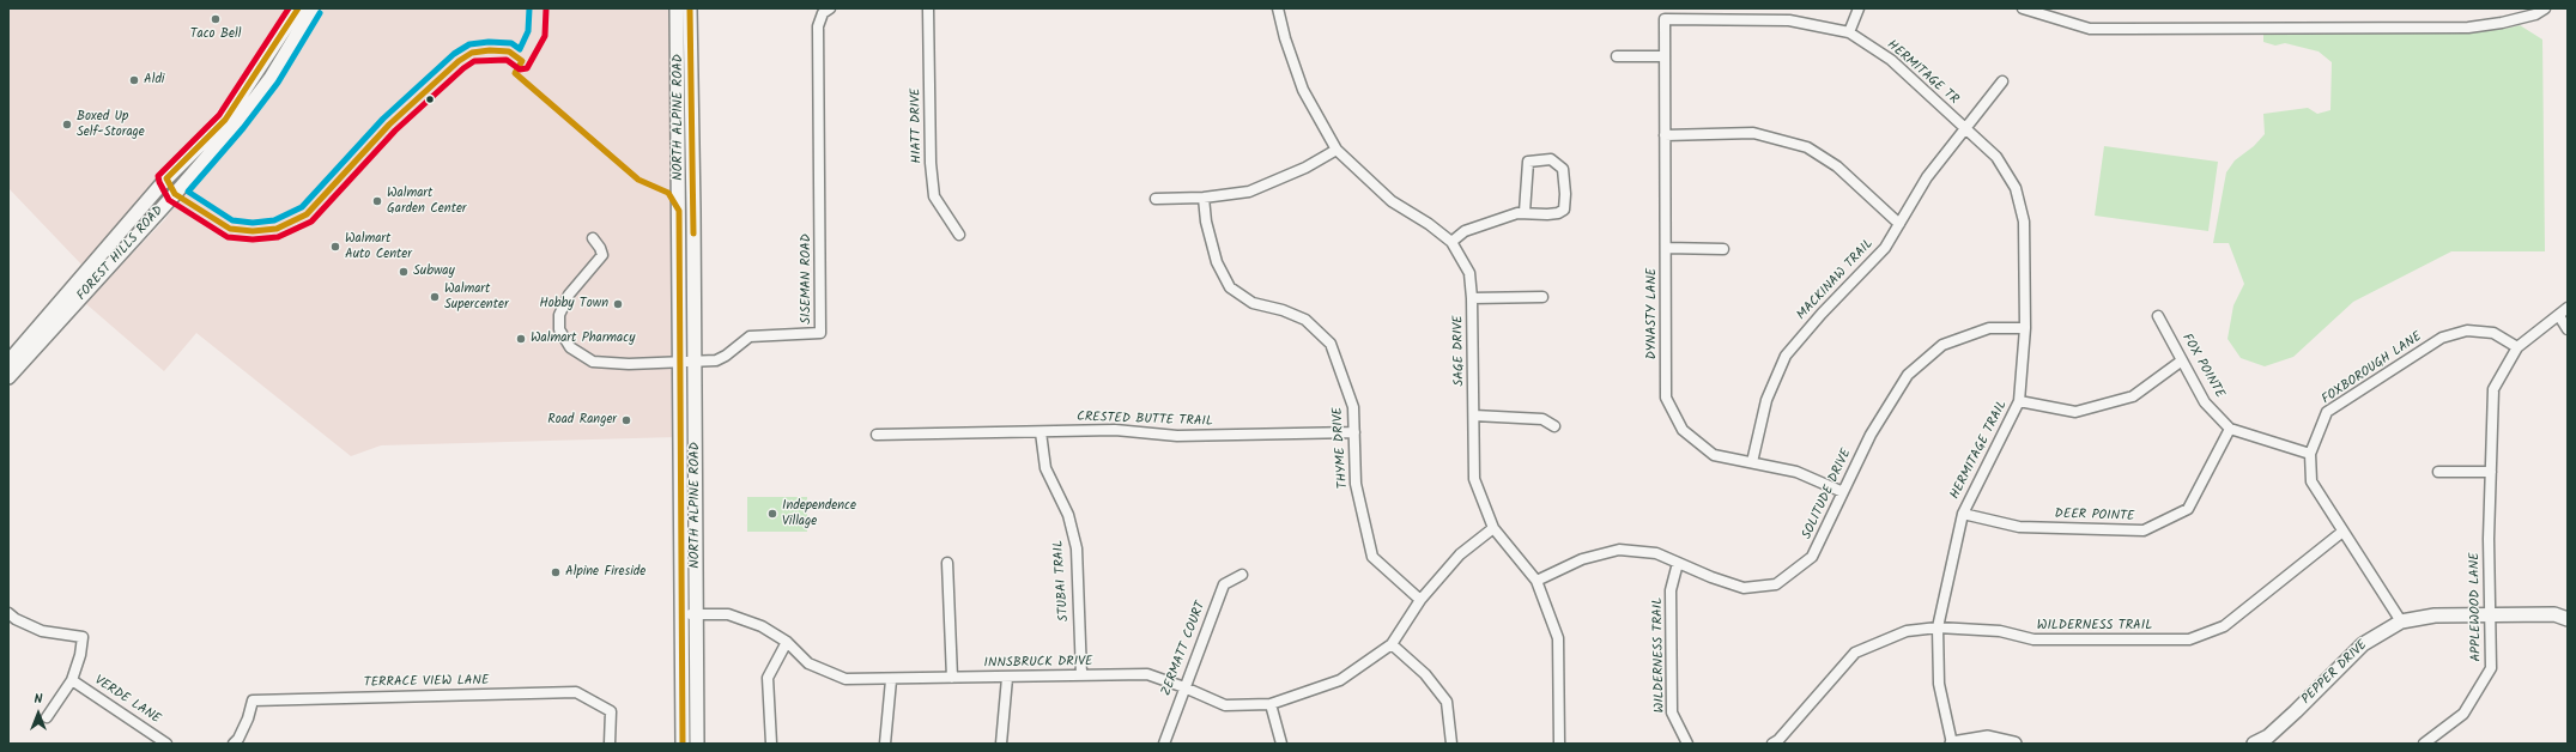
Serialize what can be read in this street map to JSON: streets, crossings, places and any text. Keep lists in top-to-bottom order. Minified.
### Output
{"streets":{"main road":["NORTH ALPINE ROAD","FOREST HILLS ROAD","PEPPER DRIVE"],"street":["HERMITAGE TR","HIATT DRIVE","SISEMAN ROAD","MACKINAW TRAIL","DYNASTY LANE","SAGE DRIVE","FOX POINTE","FOXBOROUGH LANE","CRESTED BUTTE TRAIL","THYME DRIVE","HERMITAGE TRAIL","SOLITUDE DRIVE","DEER POINTE","STUBAI TRAIL","APPLEWOOD LANE","WILDERNESS TRAIL","ZERMATT COURT","INNSBRUCK DRIVE","TERRACE VIEW LANE","VERDE LANE"]},"crossings":[["HERMITAGE TR","MACKINAW TRAIL"],["HERMITAGE TR","DYNASTY LANE"],["HERMITAGE TR","HERMITAGE TRAIL"],["NORTH ALPINE ROAD","SISEMAN ROAD"],["NORTH ALPINE ROAD","INNSBRUCK DRIVE"],["MACKINAW TRAIL","DYNASTY LANE"],["MACKINAW TRAIL","HERMITAGE TRAIL"],["DYNASTY LANE","SOLITUDE DRIVE"],["SAGE DRIVE","SOLITUDE DRIVE"],["SAGE DRIVE","INNSBRUCK DRIVE"],["FOX POINTE","FOXBOROUGH LANE"],["FOX POINTE","DEER POINTE"],["FOXBOROUGH LANE","APPLEWOOD LANE"],["FOXBOROUGH LANE","WILDERNESS TRAIL"],["FOXBOROUGH LANE","PEPPER DRIVE"],["CRESTED BUTTE TRAIL","THYME DRIVE"],["CRESTED BUTTE TRAIL","STUBAI TRAIL"],["THYME DRIVE","INNSBRUCK DRIVE"],["HERMITAGE TRAIL","SOLITUDE DRIVE"],["HERMITAGE TRAIL","DEER POINTE"],["HERMITAGE TRAIL","WILDERNESS TRAIL"],["SOLITUDE DRIVE","WILDERNESS TRAIL"],["STUBAI TRAIL","INNSBRUCK DRIVE"],["APPLEWOOD LANE","PEPPER DRIVE"],["ZERMATT COURT","INNSBRUCK DRIVE"]],"places":["Taco Bell","Aldi","Boxed Up Self-Storage","Walmart Garden Center","Walmart Auto Center","Subway","Walmart Supercenter","Hobby Town","Walmart Pharmacy","Road Ranger","Independence Village","Alpine Fireside"],"north":"top"}
